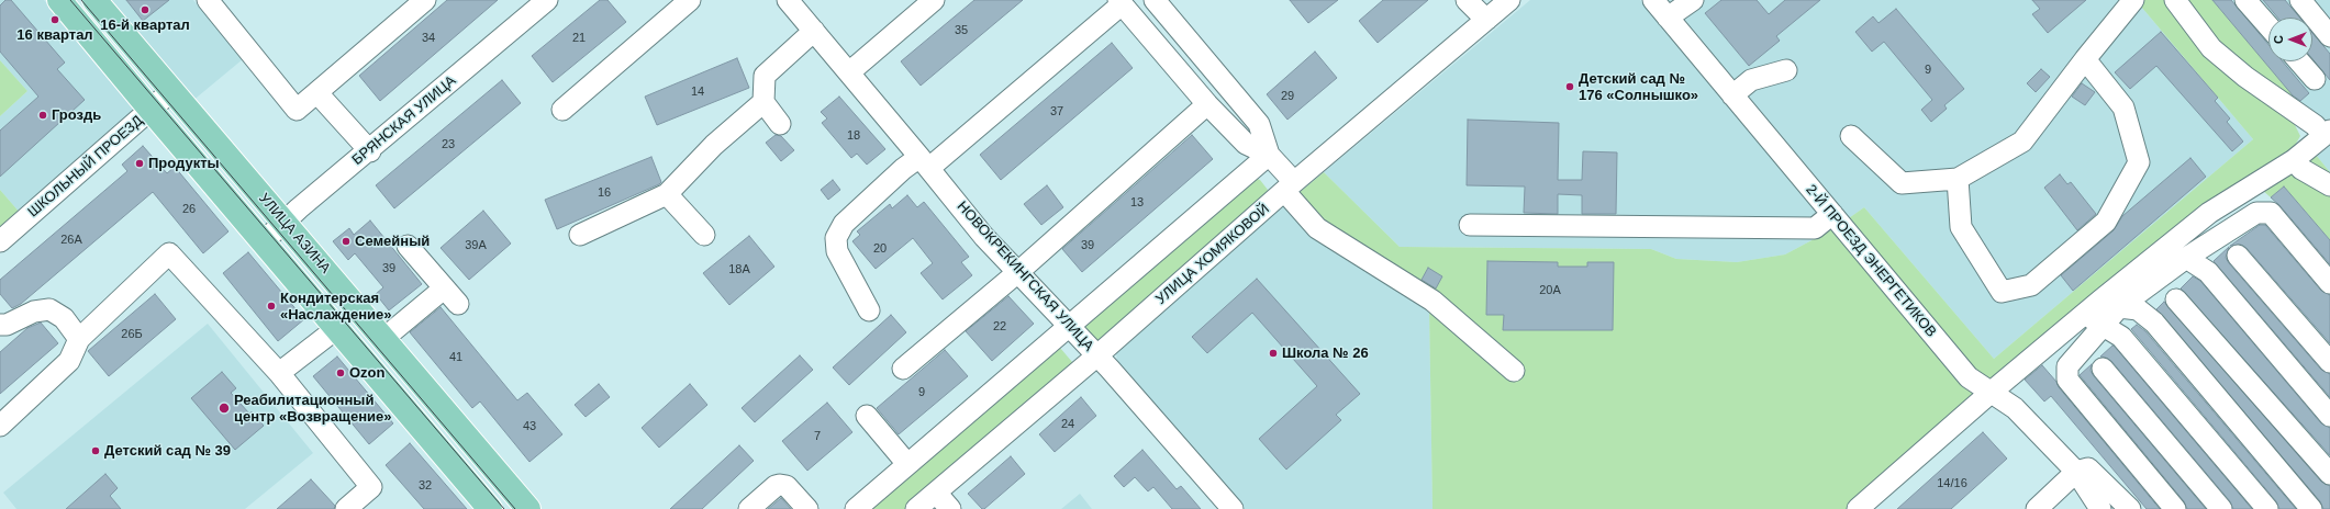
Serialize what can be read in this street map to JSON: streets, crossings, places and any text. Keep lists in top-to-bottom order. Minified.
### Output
{"streets":{"main road":["УЛИЦА АЗИНА"],"street":["БРЯНСКАЯ УЛИЦА","ШКОЛЬНЫЙ ПРОЕЗД","УЛИЦА ХОМЯКОВОЙ","2-Й ПРОЕЗД ЭНЕРГЕТИКОВ","НОВОКРЕКИНГСКАЯ УЛИЦА"]},"crossings":[["БРЯНСКАЯ УЛИЦА","УЛИЦА АЗИНА"],["ШКОЛЬНЫЙ ПРОЕЗД","УЛИЦА АЗИНА"],["УЛИЦА ХОМЯКОВОЙ","НОВОКРЕКИНГСКАЯ УЛИЦА"]],"places":["16-й квартал","16 квартал","Детский сад № 176 «Солнышко»","Гроздь","Продукты","Семейный","Кондитерская «Наслаждение»","Школа № 26","Ozon","Реабилитационный центр «Возвращение»","Детский сад № 39"],"house_numbers":["35","34","21","9","14","29","37","18","23","16","13","26","26А","39А","39","20","39","18А","20А","22","26Б","41","9","24","43","7","14/16","32"],"north":"left"}
